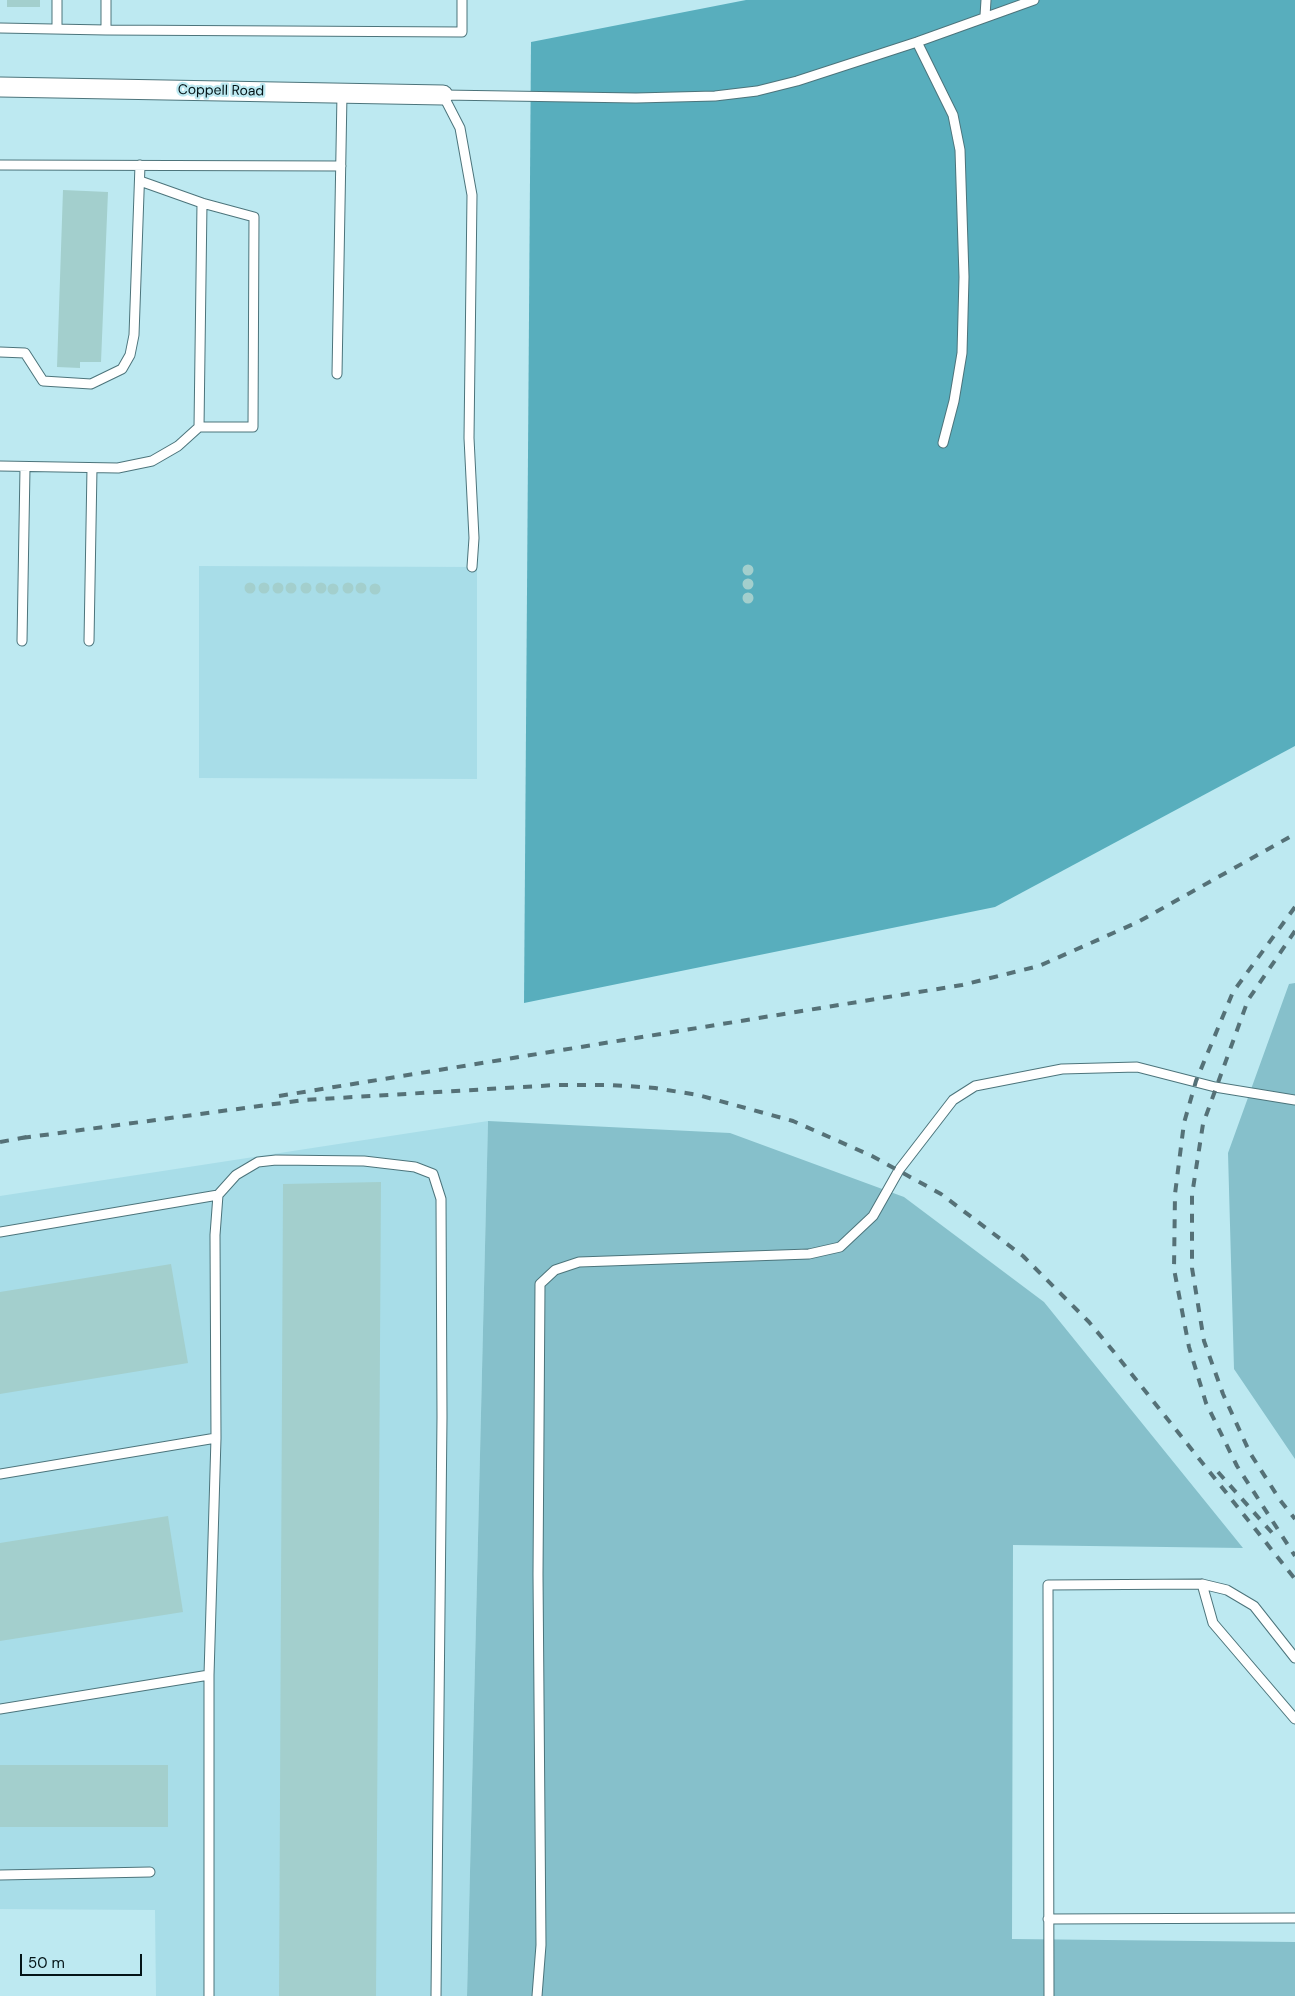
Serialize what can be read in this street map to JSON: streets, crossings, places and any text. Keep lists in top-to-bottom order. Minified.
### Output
{"streets":{"street":["Coppell Road"]},"scale_bar":"50 m"}
